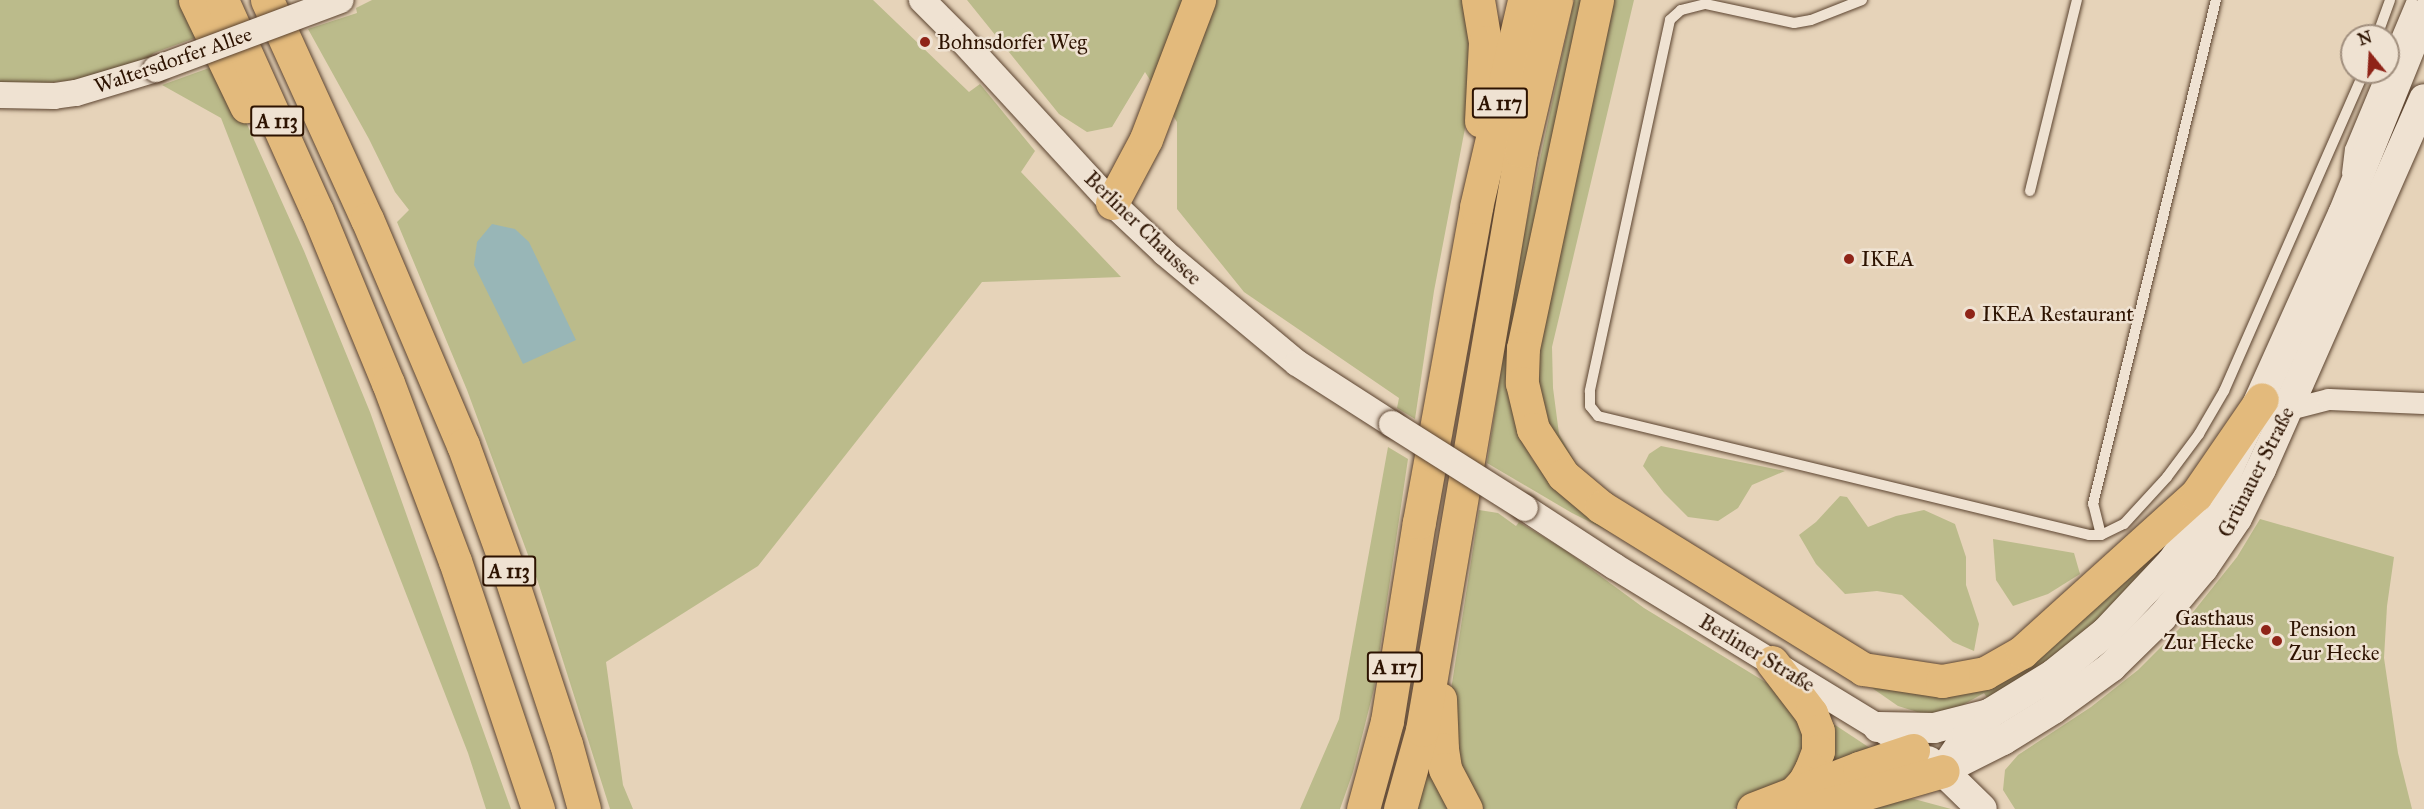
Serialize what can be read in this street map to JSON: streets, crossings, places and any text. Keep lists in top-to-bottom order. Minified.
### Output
{"streets":{"highway":["A 117","A 113"],"main road":["Grünauer Straße","Berliner Straße"],"street":["Waltersdorfer Allee","Berliner Chaussee"]},"crossings":[["Berliner Chaussee","Berliner Straße"],["Grünauer Straße","Berliner Straße"]],"places":["Bohnsdorfer Weg","IKEA","IKEA Restaurant","Gasthaus Zur Hecke","Pension Zur Hecke"],"north":"top"}
